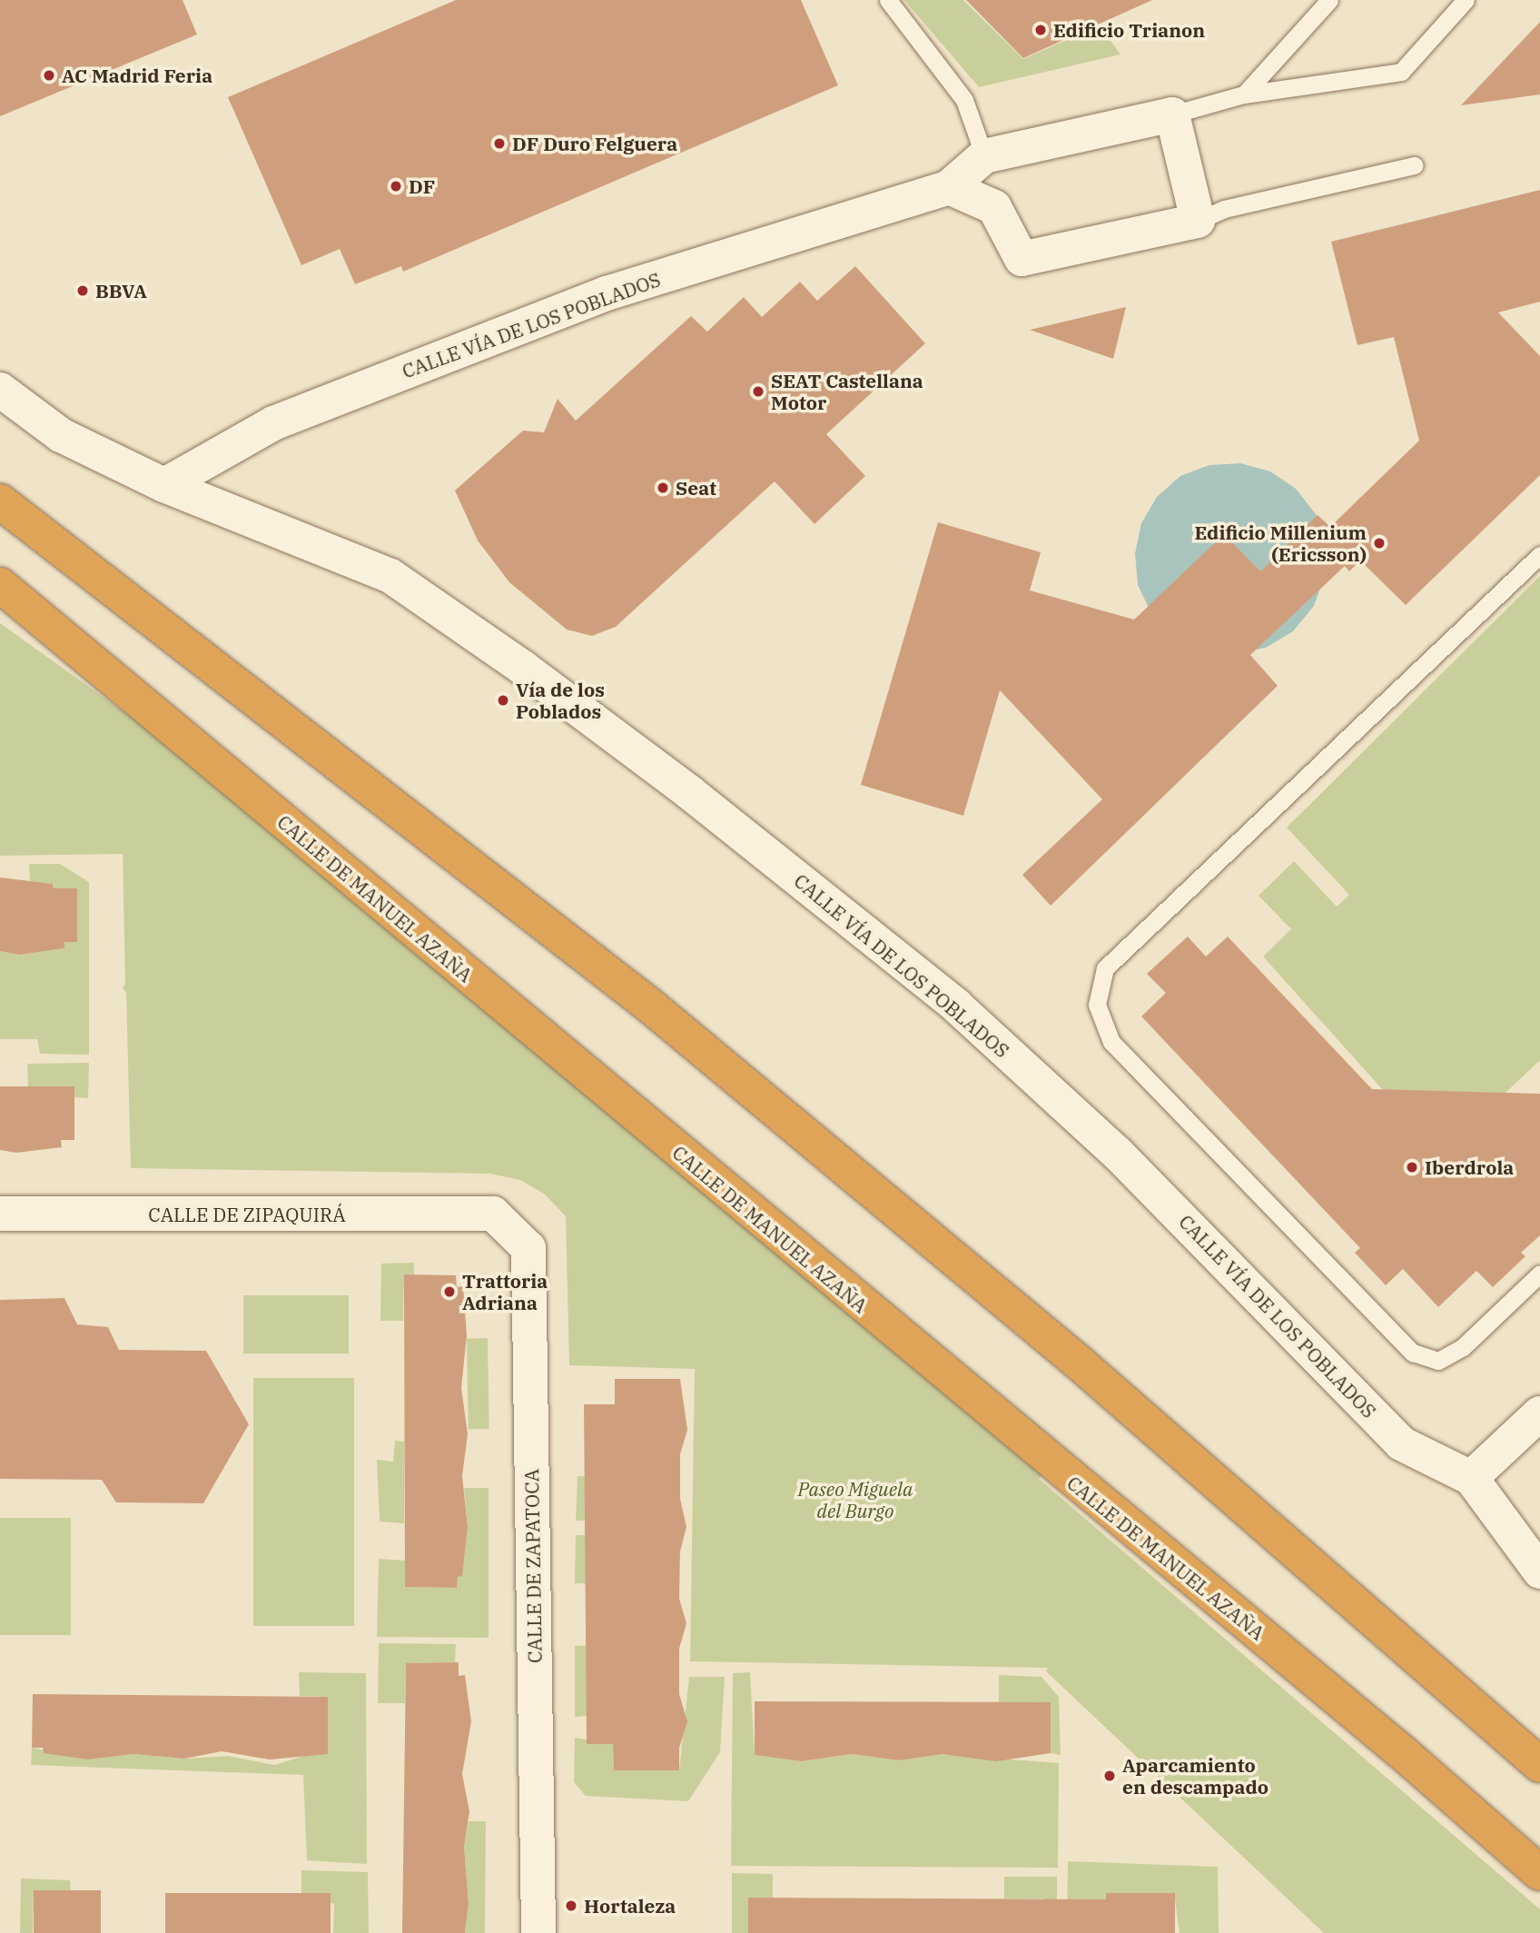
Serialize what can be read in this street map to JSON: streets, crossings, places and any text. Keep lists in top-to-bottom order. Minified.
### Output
{"streets":{"highway":["CALLE DE MANUEL AZAÑA"],"street":["CALLE VÍA DE LOS POBLADOS","CALLE DE ZIPAQUIRÁ","CALLE DE ZAPATOCA"]},"crossings":[["CALLE DE ZIPAQUIRÁ","CALLE DE ZAPATOCA"]],"parks":["Paseo Miguela del Burgo"],"places":["Edificio Trianon","AC Madrid Feria","DF Duro Felguera","DF","BBVA","SEAT Castellana Motor","Seat","Edificio Millenium (Ericsson)","Vía de los Poblados","Iberdrola","Trattoria Adriana","Aparcamiento en descampado","Hortaleza"]}
